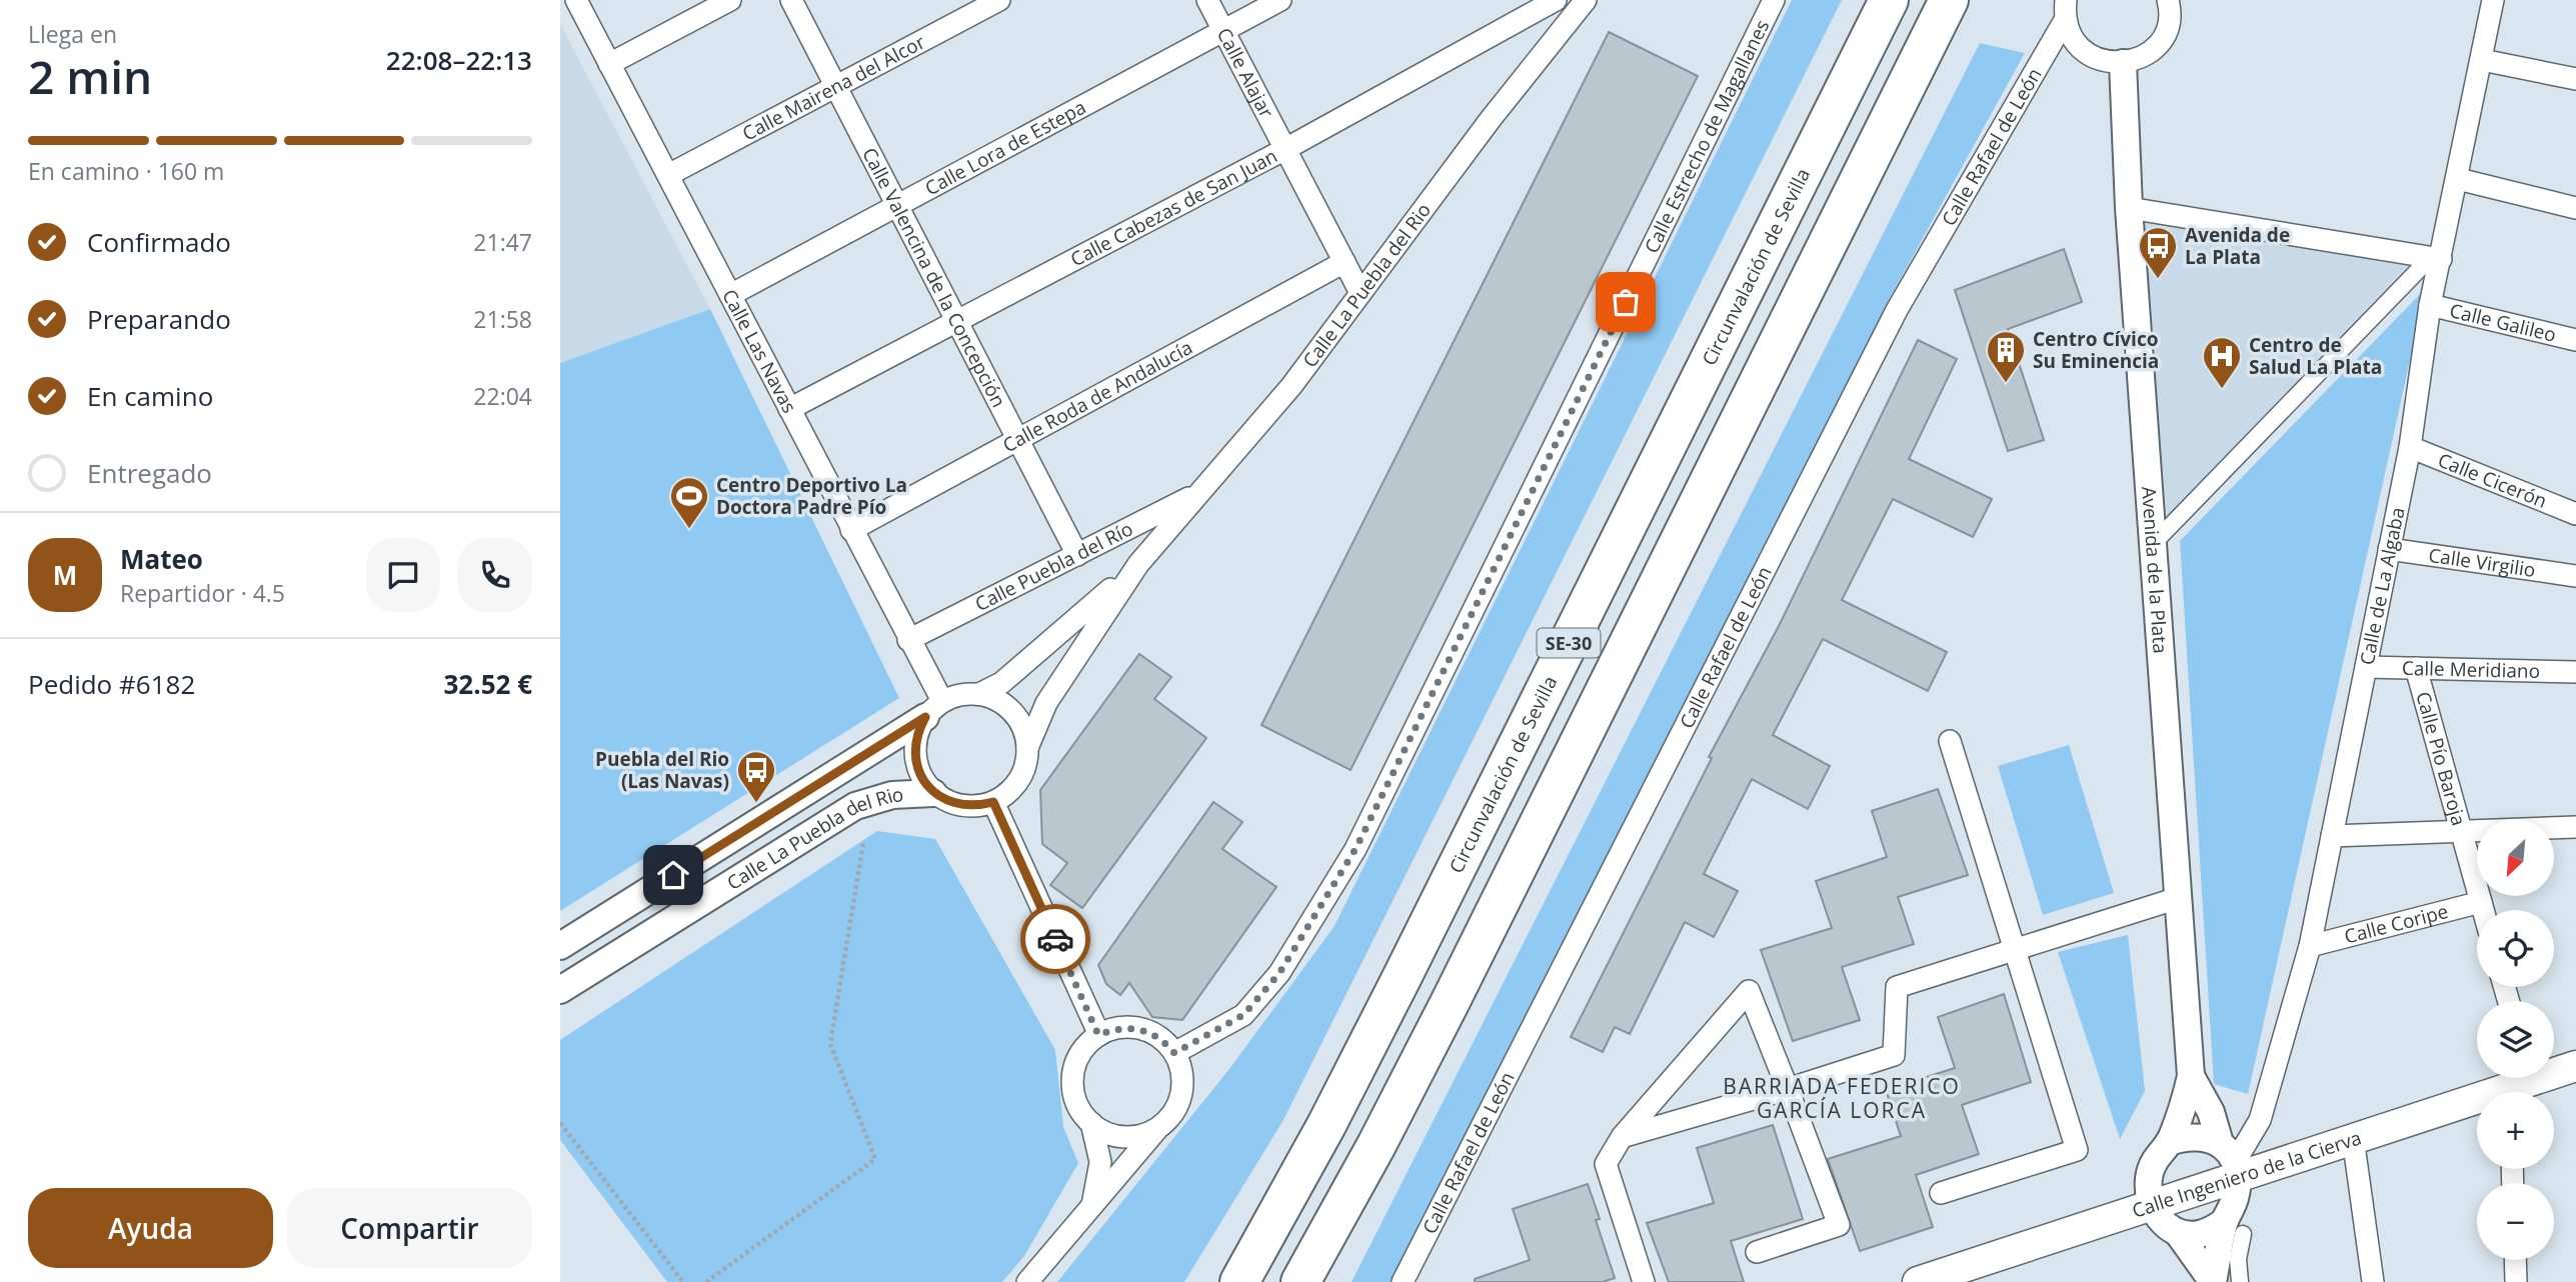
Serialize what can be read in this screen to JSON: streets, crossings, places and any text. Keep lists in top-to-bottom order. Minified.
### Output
{"streets":{"highway":["Circunvalación de Sevilla","SE-30"],"main road":["Calle Ingeniero de la Cierva"],"street":["Calle Alajar","Calle Mairena del Alcor","Calle Estrecho de Magallanes","Calle Rafael de León","Calle Lora de Estepa","Calle Cabezas de San Juan","Calle Valencina de la Concepción","Calle La Puebla del Rio","Calle Galileo","Calle Las Navas","Calle Roda de Andalucía","Calle Cicerón","Calle Virgilio","Calle Puebla del Río","Avenida de la Plata","Calle de La Algaba","Calle Meridiano","Calle Pío Baroja","Calle Coripe"]},"crossings":[["Calle Alajar","Calle Lora de Estepa"],["Calle Alajar","Calle Cabezas de San Juan"],["Calle Alajar","Calle La Puebla del Rio"],["Calle Alajar","Calle Roda de Andalucía"],["Calle Mairena del Alcor","Calle Valencina de la Concepción"],["Calle Mairena del Alcor","Calle Las Navas"],["Calle Lora de Estepa","Calle Valencina de la Concepción"],["Calle Lora de Estepa","Calle Las Navas"],["Calle Cabezas de San Juan","Calle Valencina de la Concepción"],["Calle Cabezas de San Juan","Calle Las Navas"],["Calle Valencina de la Concepción","Calle Roda de Andalucía"],["Calle Valencina de la Concepción","Calle Puebla del Río"],["Calle La Puebla del Rio","Calle Las Navas"],["Calle La Puebla del Rio","Calle Puebla del Río"],["Calle Galileo","Calle de La Algaba"],["Calle Las Navas","Calle Roda de Andalucía"],["Calle Las Navas","Calle Puebla del Río"],["Calle Cicerón","Calle de La Algaba"],["Calle Virgilio","Calle de La Algaba"],["Calle de La Algaba","Calle Meridiano"],["Calle de La Algaba","Calle Coripe"],["Calle de La Algaba","Calle Ingeniero de la Cierva"],["Calle Meridiano","Calle Pío Baroja"],["Calle Pío Baroja","Calle Coripe"]],"districts":["BARRIADA FEDERICO GARCÍA LORCA"],"places":{"bus stop":["Avenida de La Plata","Puebla del Rio (Las Navas)"],"building":["Centro Cívico Su Eminencia"],"hospital":["Centro de Salud La Plata"],"sports":["Centro Deportivo La Doctora Padre Pío"]},"north":"bottom left","page":{"heading":["2 min","Llega en","22:08–22:13"],"panel":["Mateo","Repartidor · 4.5","Pedido #6182","32.52 €"],"bar":"En camino · 160 m","list":[["Confirmado","21:47"],["Preparando","21:58"],["En camino","22:04"],"Entregado"],"round":"M","map_buttons":["+","−"],"buttons":["Ayuda","Compartir"]}}
